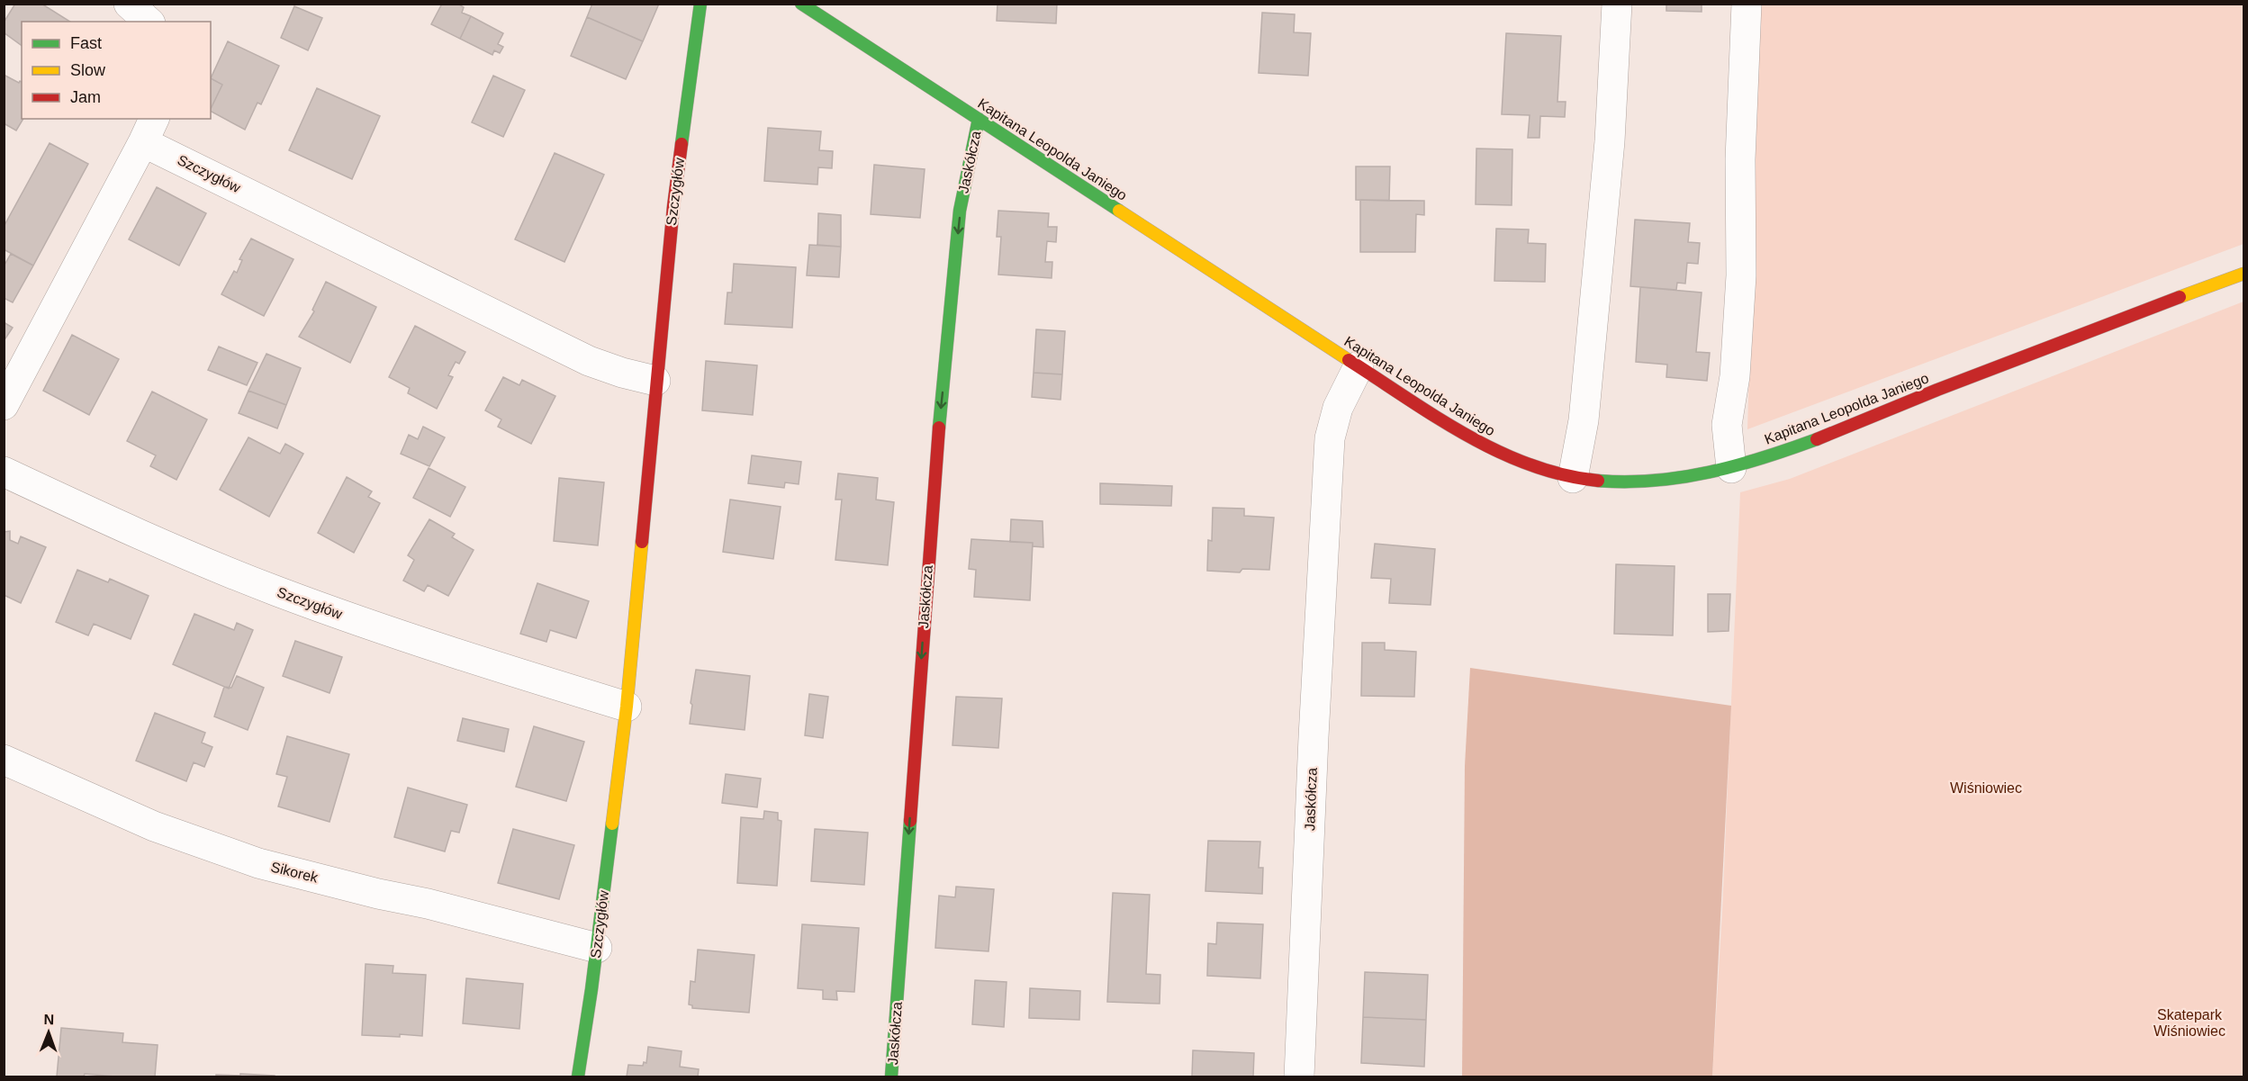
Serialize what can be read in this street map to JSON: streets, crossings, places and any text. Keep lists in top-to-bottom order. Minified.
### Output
{"streets":{"street":["Kapitana Leopolda Janiego","Jaskółcza","Szczygłów","Sikorek"]},"crossings":[["Kapitana Leopolda Janiego","Jaskółcza"],["Szczygłów","Sikorek"]],"one_way":["Jaskółcza"],"parks":["Wiśniowiec","Skatepark Wiśniowiec"],"legend":["Fast","Slow","Jam"],"north":"top"}
